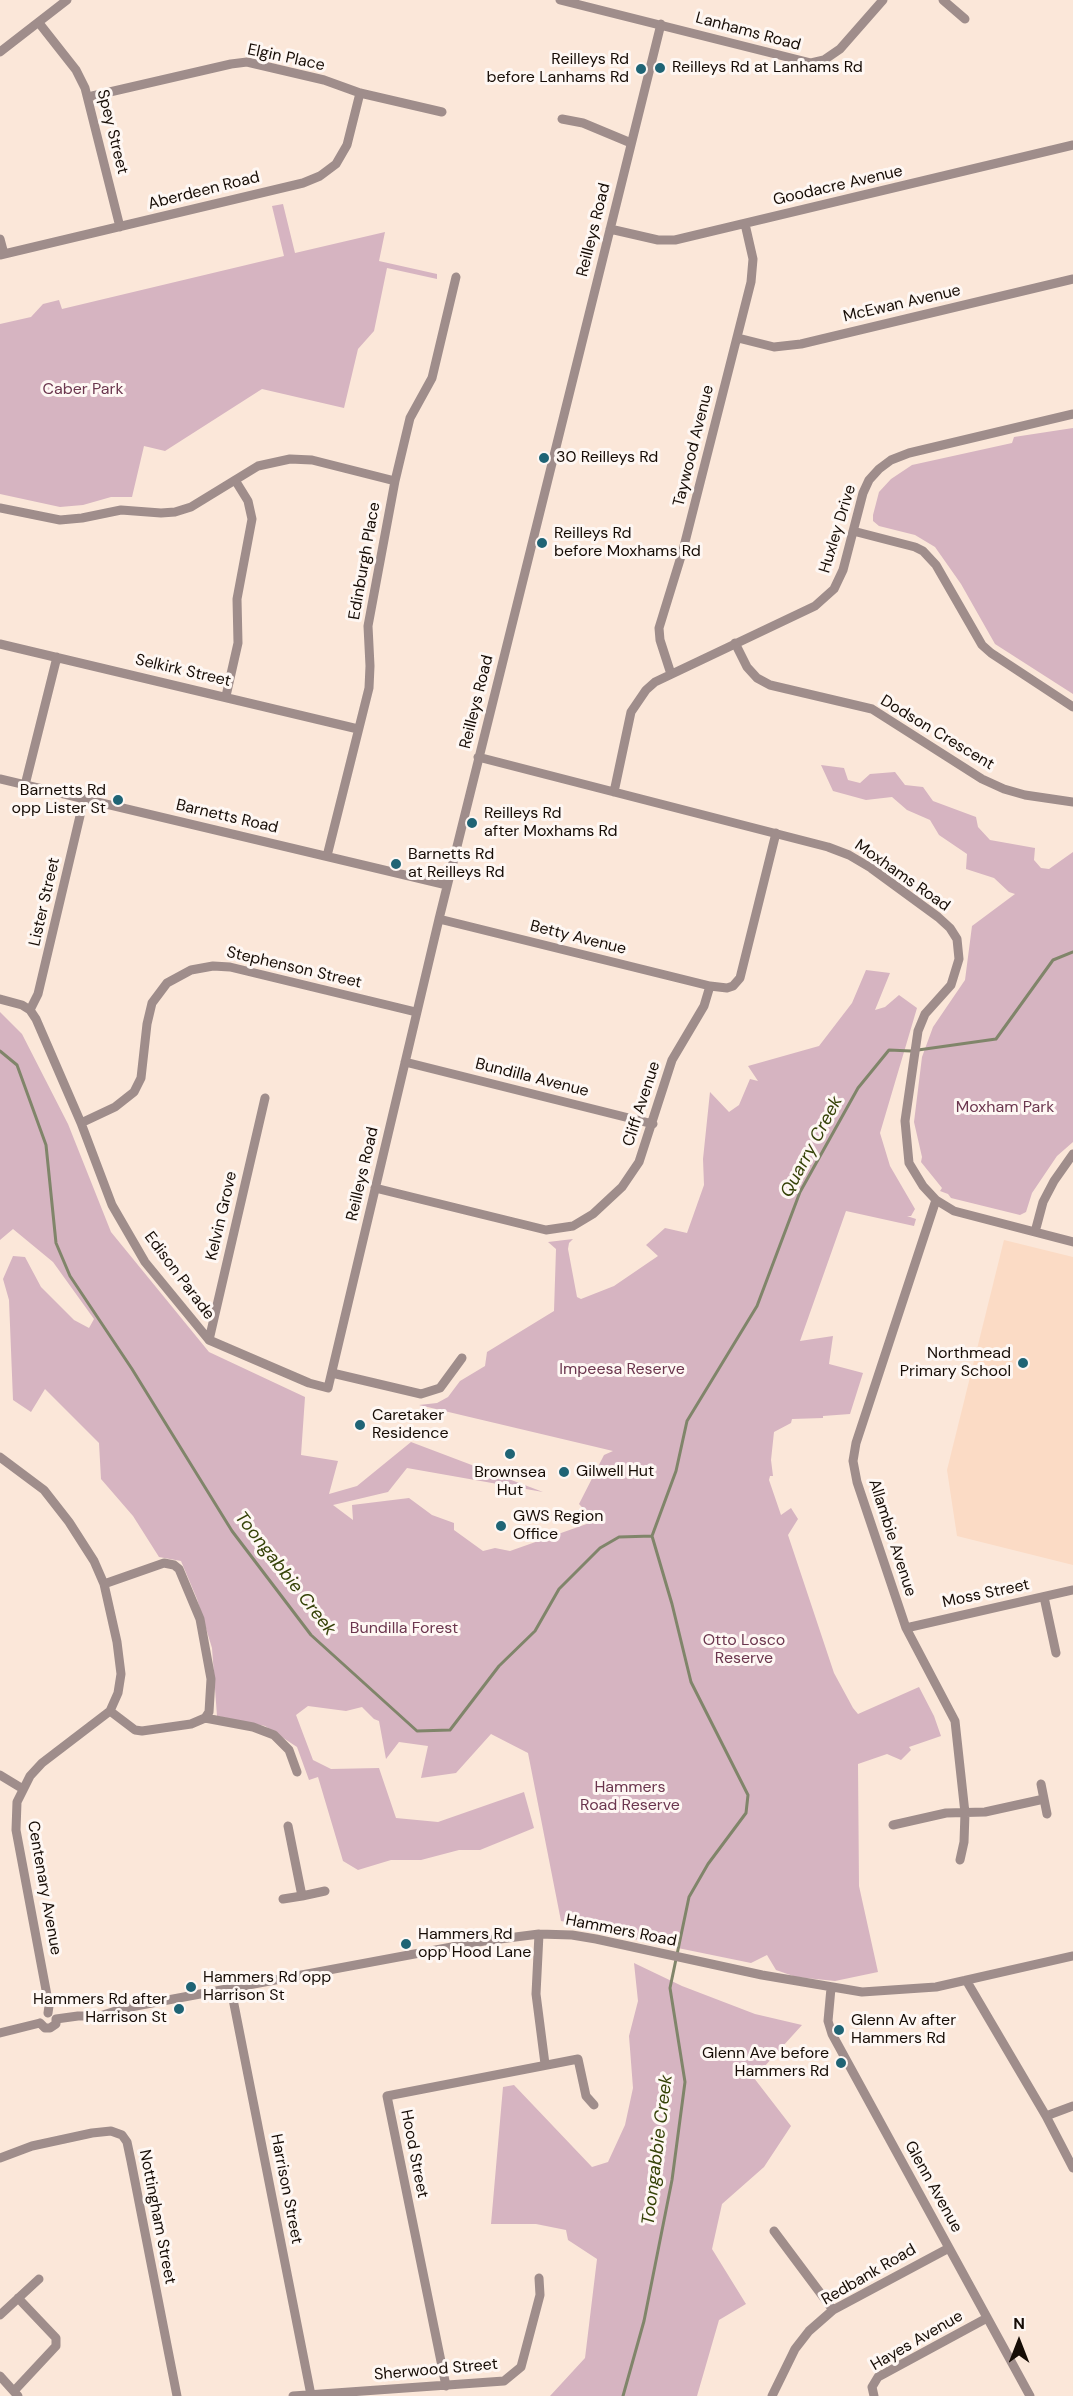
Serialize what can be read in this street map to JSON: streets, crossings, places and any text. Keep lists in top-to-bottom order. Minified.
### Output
{"streets":{"street":["Lanhams Road","Elgin Place","Spey Street","Goodacre Avenue","Aberdeen Road","Reilleys Road","McEwan Avenue","Taywood Avenue","Huxley Drive","Edinburgh Place","Selkirk Street","Dodson Crescent","Barnetts Road","Moxhams Road","Lister Street","Betty Avenue","Stephenson Street","Bundilla Avenue","Cliff Avenue","Kelvin Grove","Edison Parade","Allambie Avenue","Moss Street","Centenary Avenue","Hammers Road","Hood Street","Glenn Avenue","Harrison Street","Nottingham Street","Redbank Road","Hayes Avenue","Sherwood Street"]},"crossings":[["Lanhams Road","Reilleys Road"],["Elgin Place","Spey Street"],["Elgin Place","Aberdeen Road"],["Spey Street","Aberdeen Road"],["Goodacre Avenue","Reilleys Road"],["Goodacre Avenue","Taywood Avenue"],["Reilleys Road","Barnetts Road"],["Reilleys Road","Moxhams Road"],["Reilleys Road","Betty Avenue"],["Reilleys Road","Stephenson Street"],["Reilleys Road","Bundilla Avenue"],["Reilleys Road","Cliff Avenue"],["Reilleys Road","Edison Parade"],["McEwan Avenue","Taywood Avenue"],["Taywood Avenue","Huxley Drive"],["Huxley Drive","Dodson Crescent"],["Huxley Drive","Moxhams Road"],["Edinburgh Place","Selkirk Street"],["Edinburgh Place","Barnetts Road"],["Barnetts Road","Lister Street"],["Moxhams Road","Allambie Avenue"],["Lister Street","Edison Parade"],["Betty Avenue","Cliff Avenue"],["Stephenson Street","Edison Parade"],["Bundilla Avenue","Cliff Avenue"],["Kelvin Grove","Edison Parade"],["Allambie Avenue","Moss Street"],["Centenary Avenue","Hammers Road"],["Hammers Road","Glenn Avenue"],["Hammers Road","Harrison Street"],["Hood Street","Sherwood Street"],["Glenn Avenue","Redbank Road"],["Glenn Avenue","Hayes Avenue"],["Harrison Street","Sherwood Street"]],"water":["Quarry Creek","Toongabbie Creek"],"parks":["Caber Park","Moxham Park","Impeesa Reserve","Bundilla Forest","Otto Losco Reserve","Hammers Road Reserve"],"places":["Reilleys Rd at Lanhams Rd","Reilleys Rd before Lanhams Rd","30 Reilleys Rd","Reilleys Rd before Moxhams Rd","Barnetts Rd opp Lister St","Reilleys Rd after Moxhams Rd","Barnetts Rd at Reilleys Rd","Northmead Primary School","Caretaker Residence","Brownsea Hut","Gilwell Hut","GWS Region Office","Hammers Rd opp Hood Lane","Hammers Rd opp Harrison St","Hammers Rd after Harrison St","Glenn Av after Hammers Rd","Glenn Ave before Hammers Rd"],"north":"top"}
